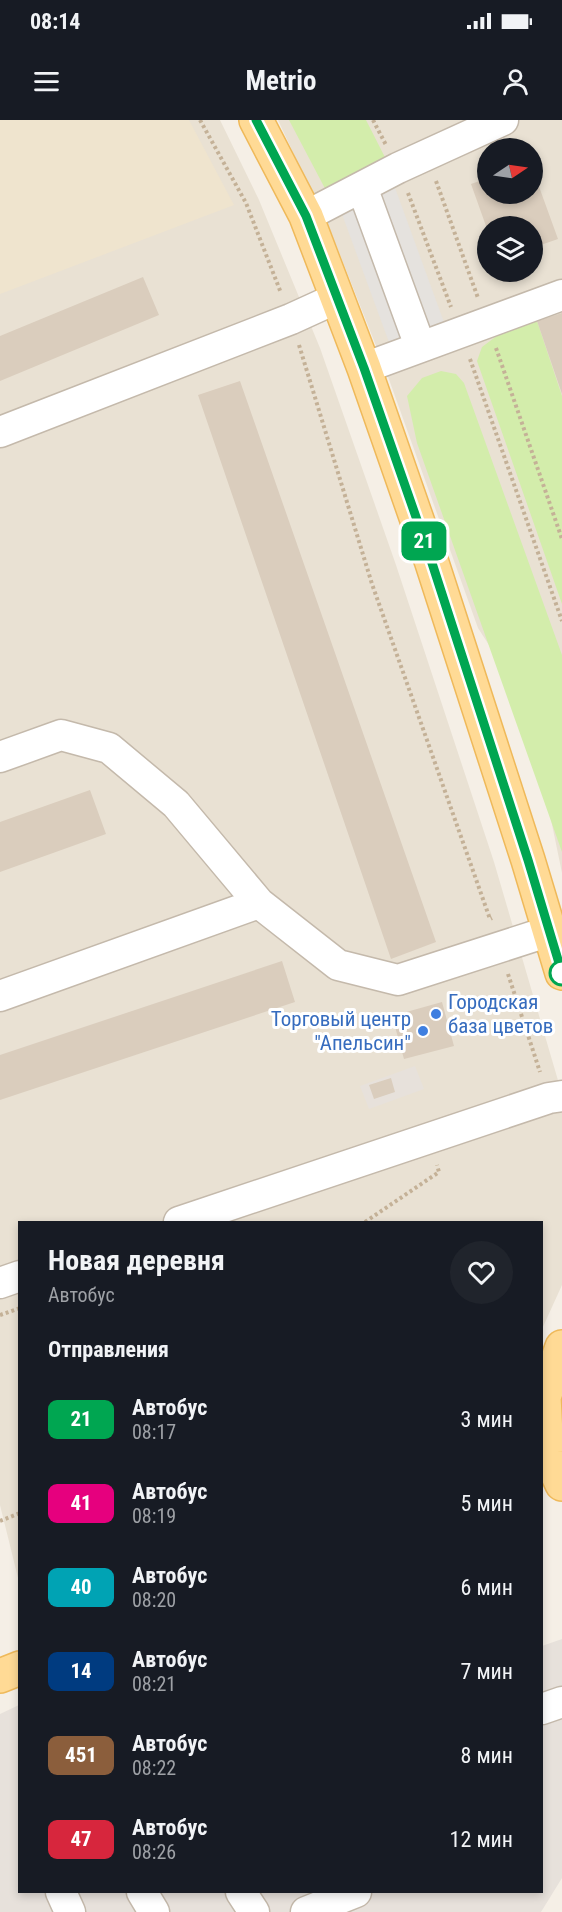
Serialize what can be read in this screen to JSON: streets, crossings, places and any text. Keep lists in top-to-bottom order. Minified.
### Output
{"places":["Городская база цветов","Торговый центр \"Апельсин\""],"lines":["bus line 21"],"north":"right","page":{"status":"08:14","header":"Metrio","on_map":"21","heading":[["Новая деревня","Автобус"],"Отправления"],"list":[{"mark":"21","name":"Автобус","note":"08:17","value":"3 мин"},{"mark":"41","name":"Автобус","note":"08:19","value":"5 мин"},{"mark":"40","name":"Автобус","note":"08:20","value":"6 мин"},{"mark":"14","name":"Автобус","note":"08:21","value":"7 мин"},{"mark":"451","name":"Автобус","note":"08:22","value":"8 мин"},{"mark":"47","name":"Автобус","note":"08:26","value":"12 мин"}]}}
